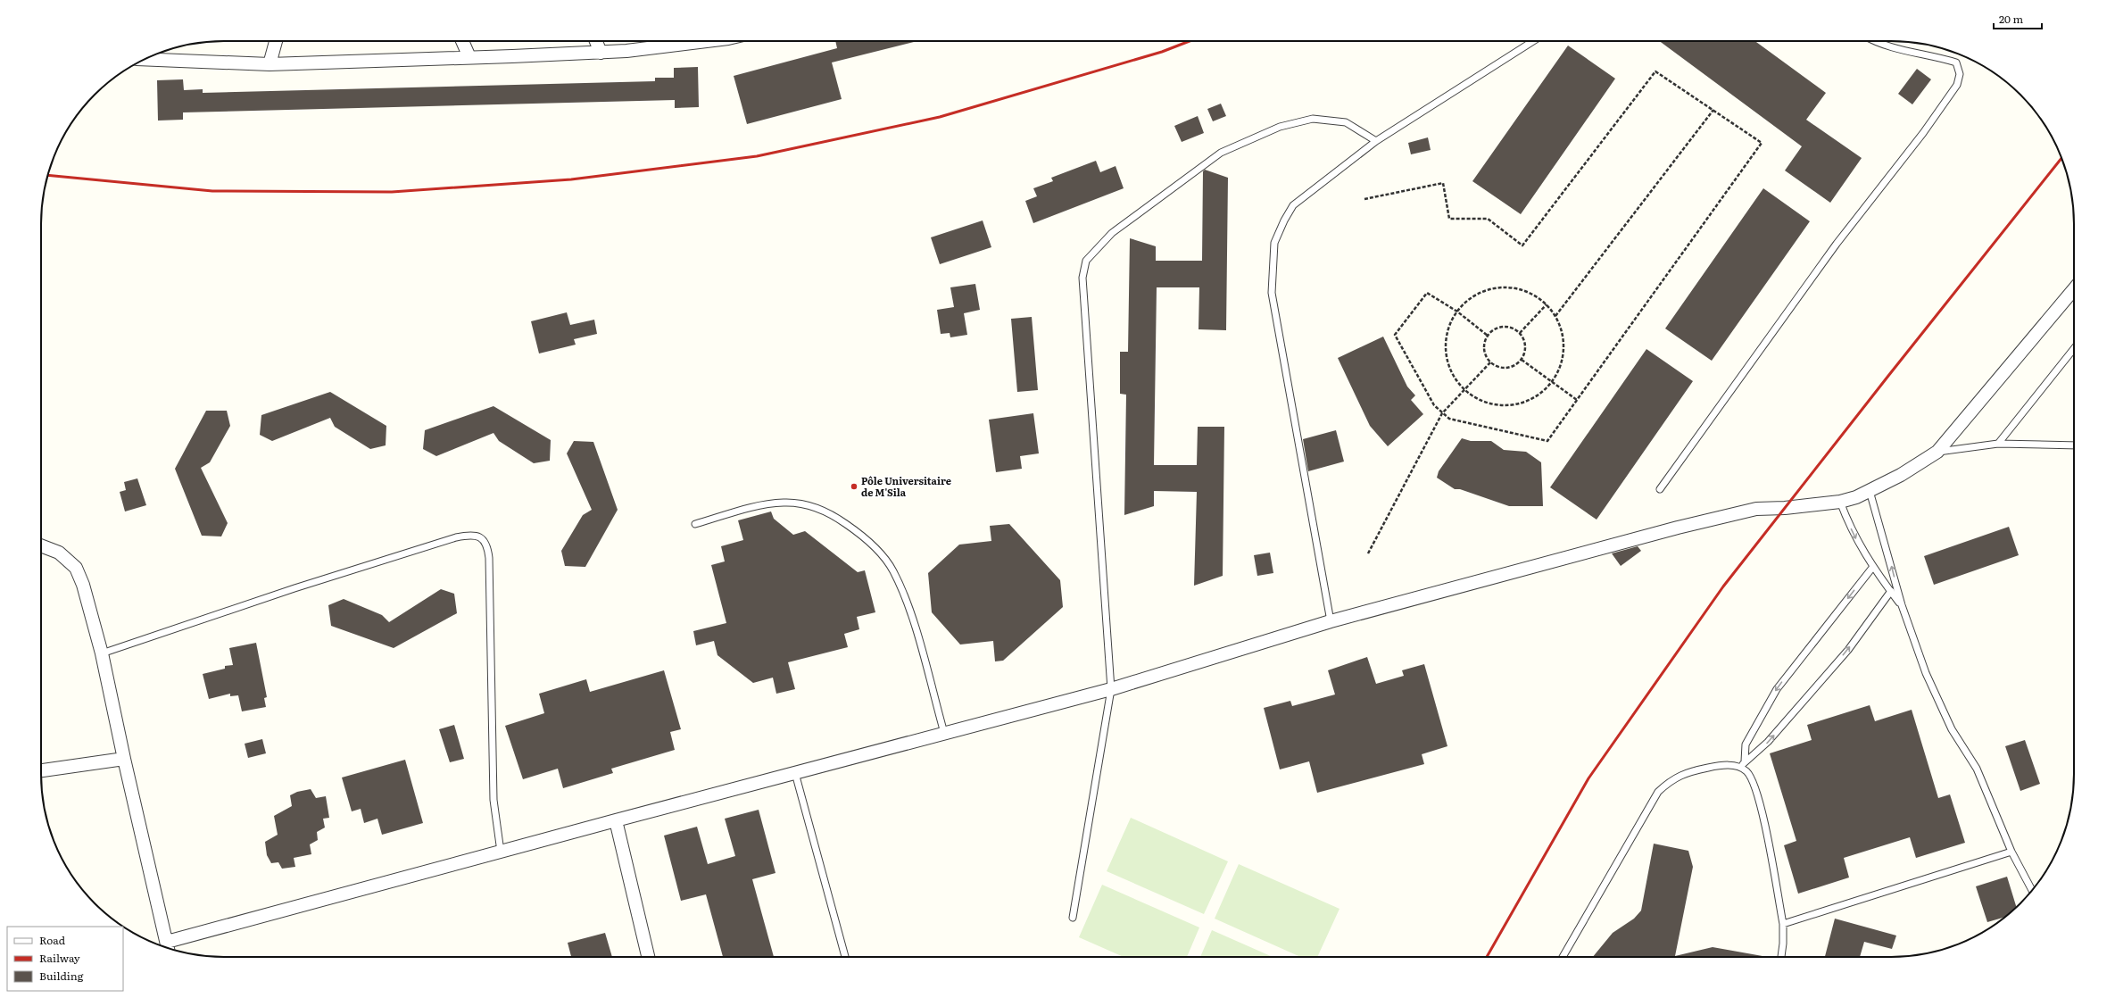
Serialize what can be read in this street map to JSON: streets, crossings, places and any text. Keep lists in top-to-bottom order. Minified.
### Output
{"places":["Pôle Universitaire de M'Sila"],"legend":["Road","Railway","Building"],"scale_bar":"20 m"}
